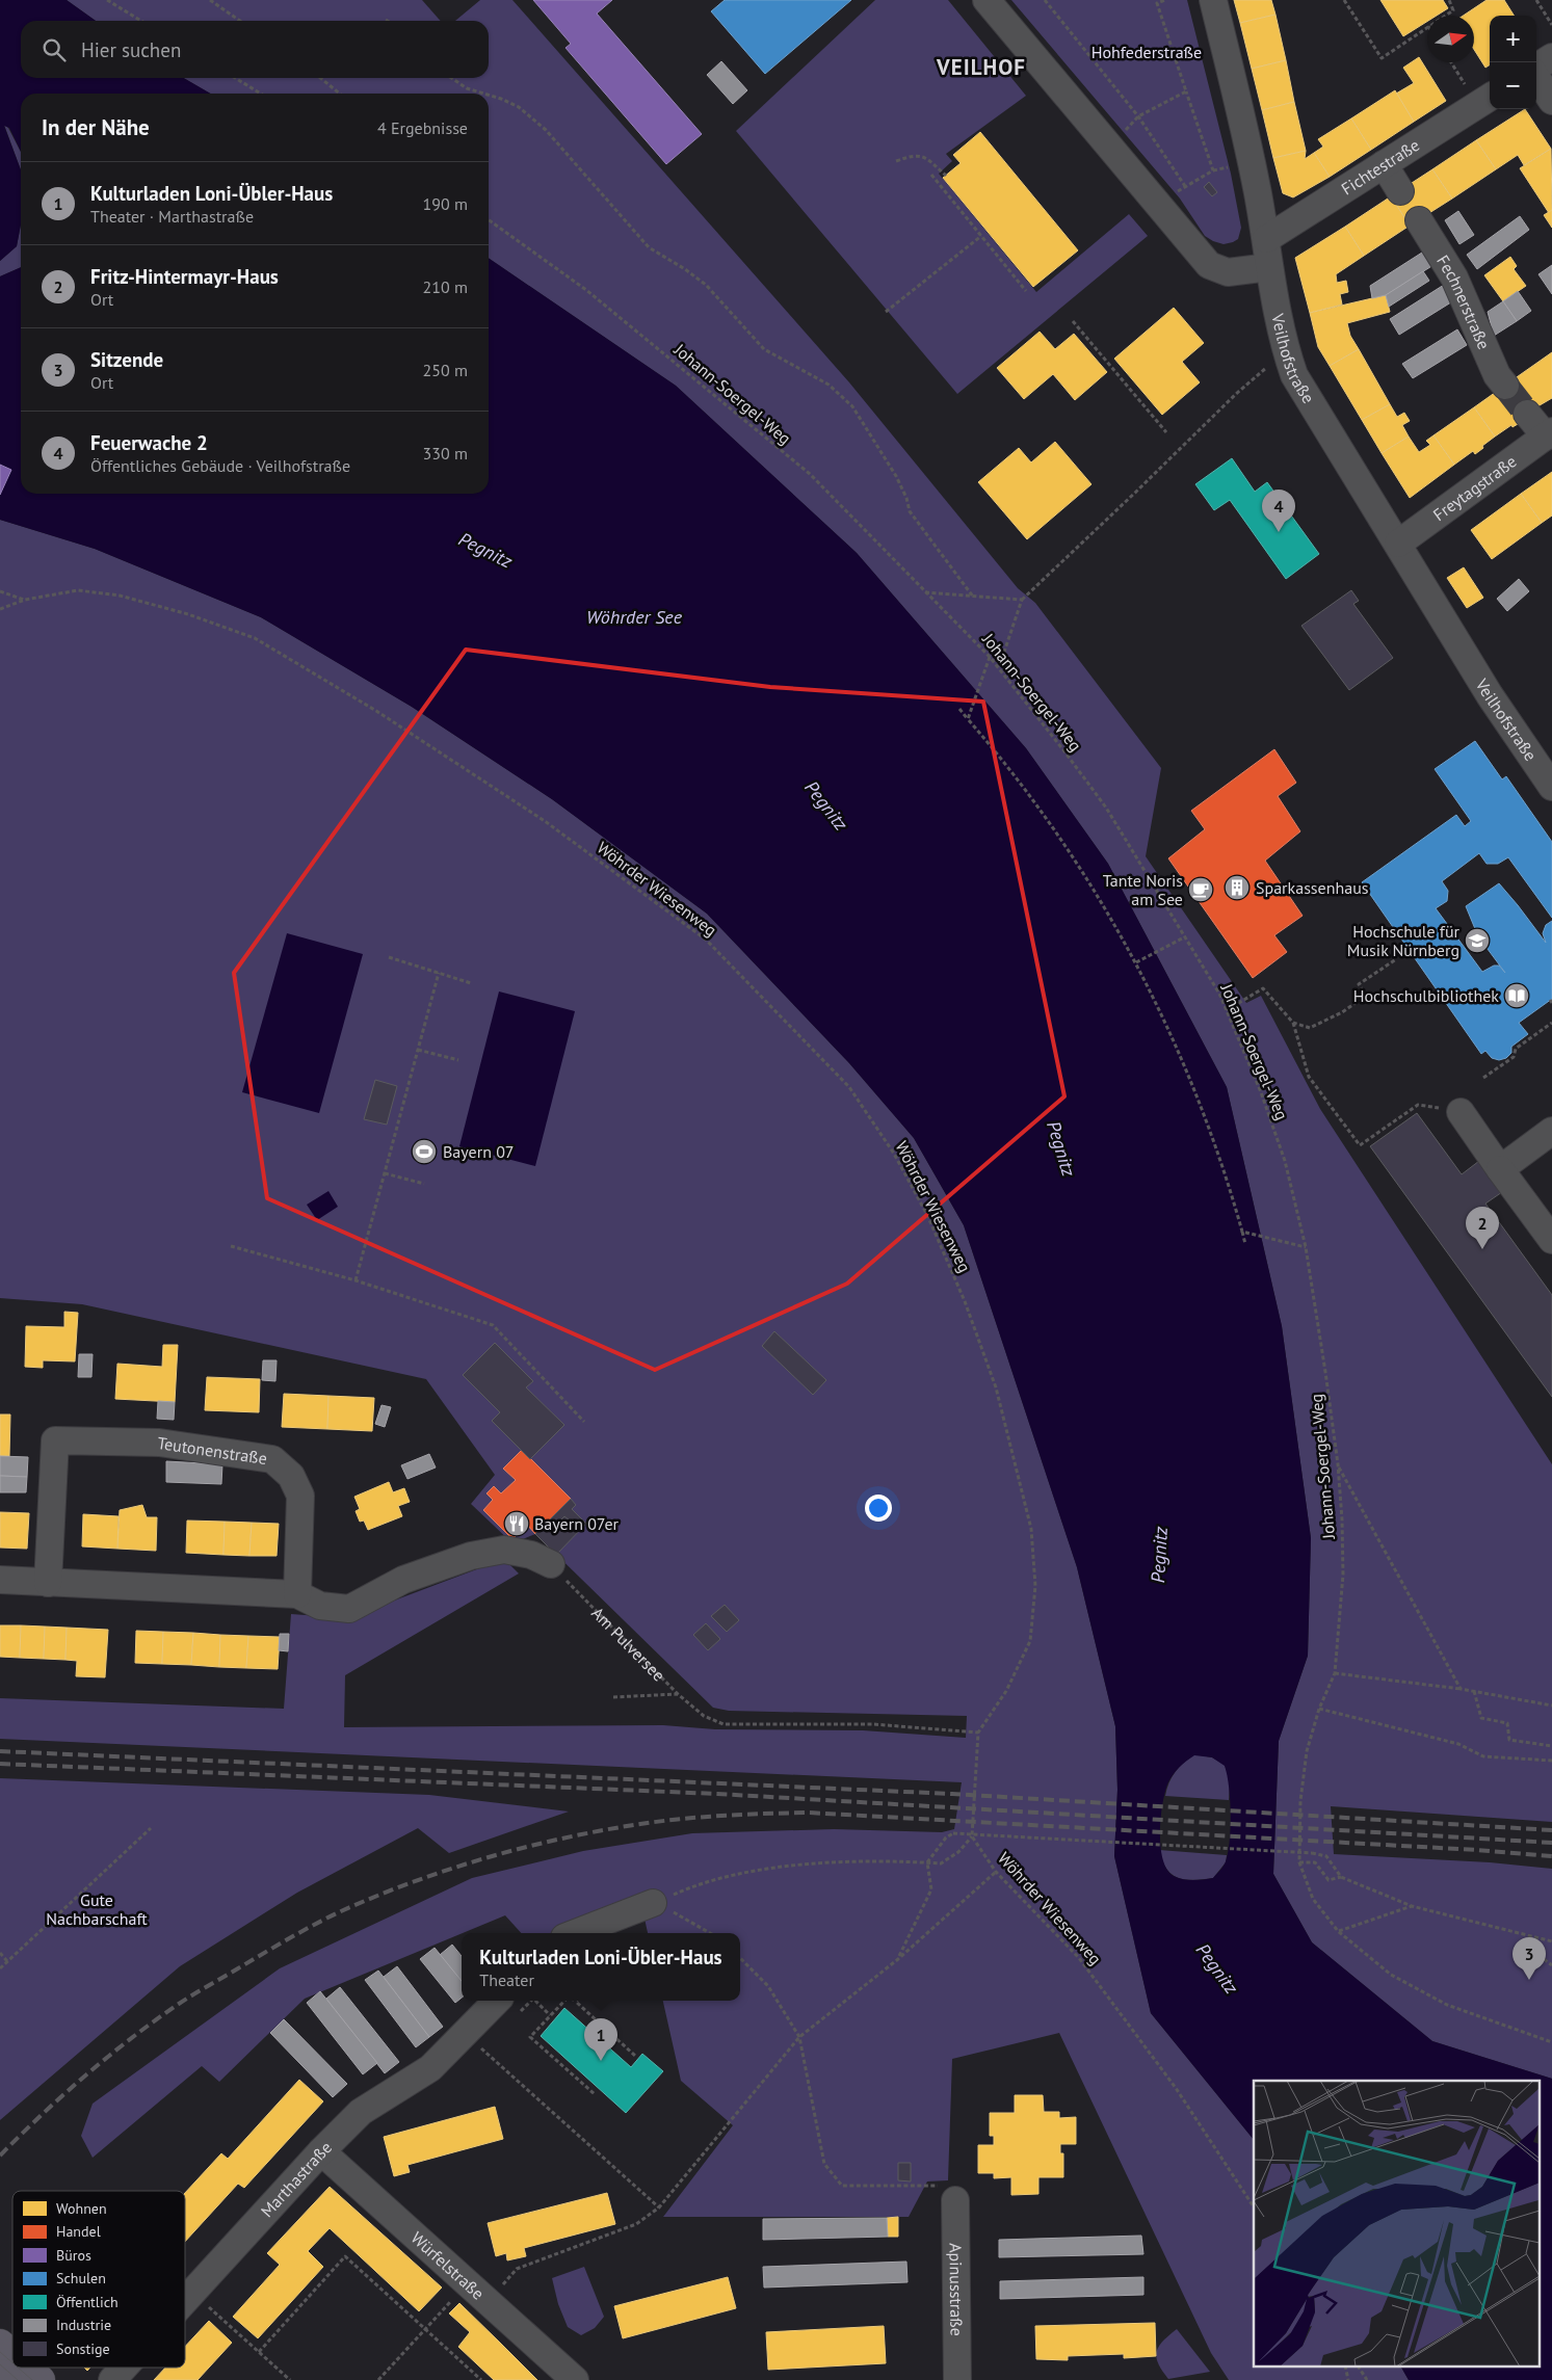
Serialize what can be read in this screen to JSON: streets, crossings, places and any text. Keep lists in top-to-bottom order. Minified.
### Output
{"streets":{"street":["Fichtestraße","Fechnerstraße","Veilhofstraße","Freytagstraße","Teutonenstraße","Marthastraße","Würfelstraße","Apinusstraße"],"path":["Johann-Soergel-Weg","Wöhrder Wiesenweg","Am Pulversee"]},"crossings":[["Veilhofstraße","Freytagstraße"],["Wöhrder Wiesenweg","Am Pulversee"],["Marthastraße","Würfelstraße"]],"districts":["VEILHOF"],"water":["Pegnitz","Wöhrder See"],"parks":["Hohfederstraße","Gute Nachbarschaft"],"places":{"building":["Sparkassenhaus"],"cafe":["Tante Noris am See"],"school or university":["Hochschule für Musik Nürnberg"],"library":["Hochschulbibliothek"],"sports":["Bayern 07"],"restaurant":["Bayern 07er"]},"legend":["Wohnen","Handel","Büros","Schulen","Öffentlich","Industrie","Sonstige"],"north":"right","page":{"map_buttons":["+","−"],"search":"Hier suchen","heading":["In der Nähe","4 Ergebnisse"],"list":[{"mark":"1","name":"Kulturladen Loni-Übler-Haus","note":"Theater · Marthastraße","value":"190 m"},{"mark":"2","name":"Fritz-Hintermayr-Haus","note":"Ort","value":"210 m"},{"mark":"3","name":"Sitzende","note":"Ort","value":"250 m"},{"mark":"4","name":"Feuerwache 2","note":"Öffentliches Gebäude · Veilhofstraße","value":"330 m"}],"pins":["4","2","3","1"],"popup":["Kulturladen Loni-Übler-Haus","Theater"]}}
